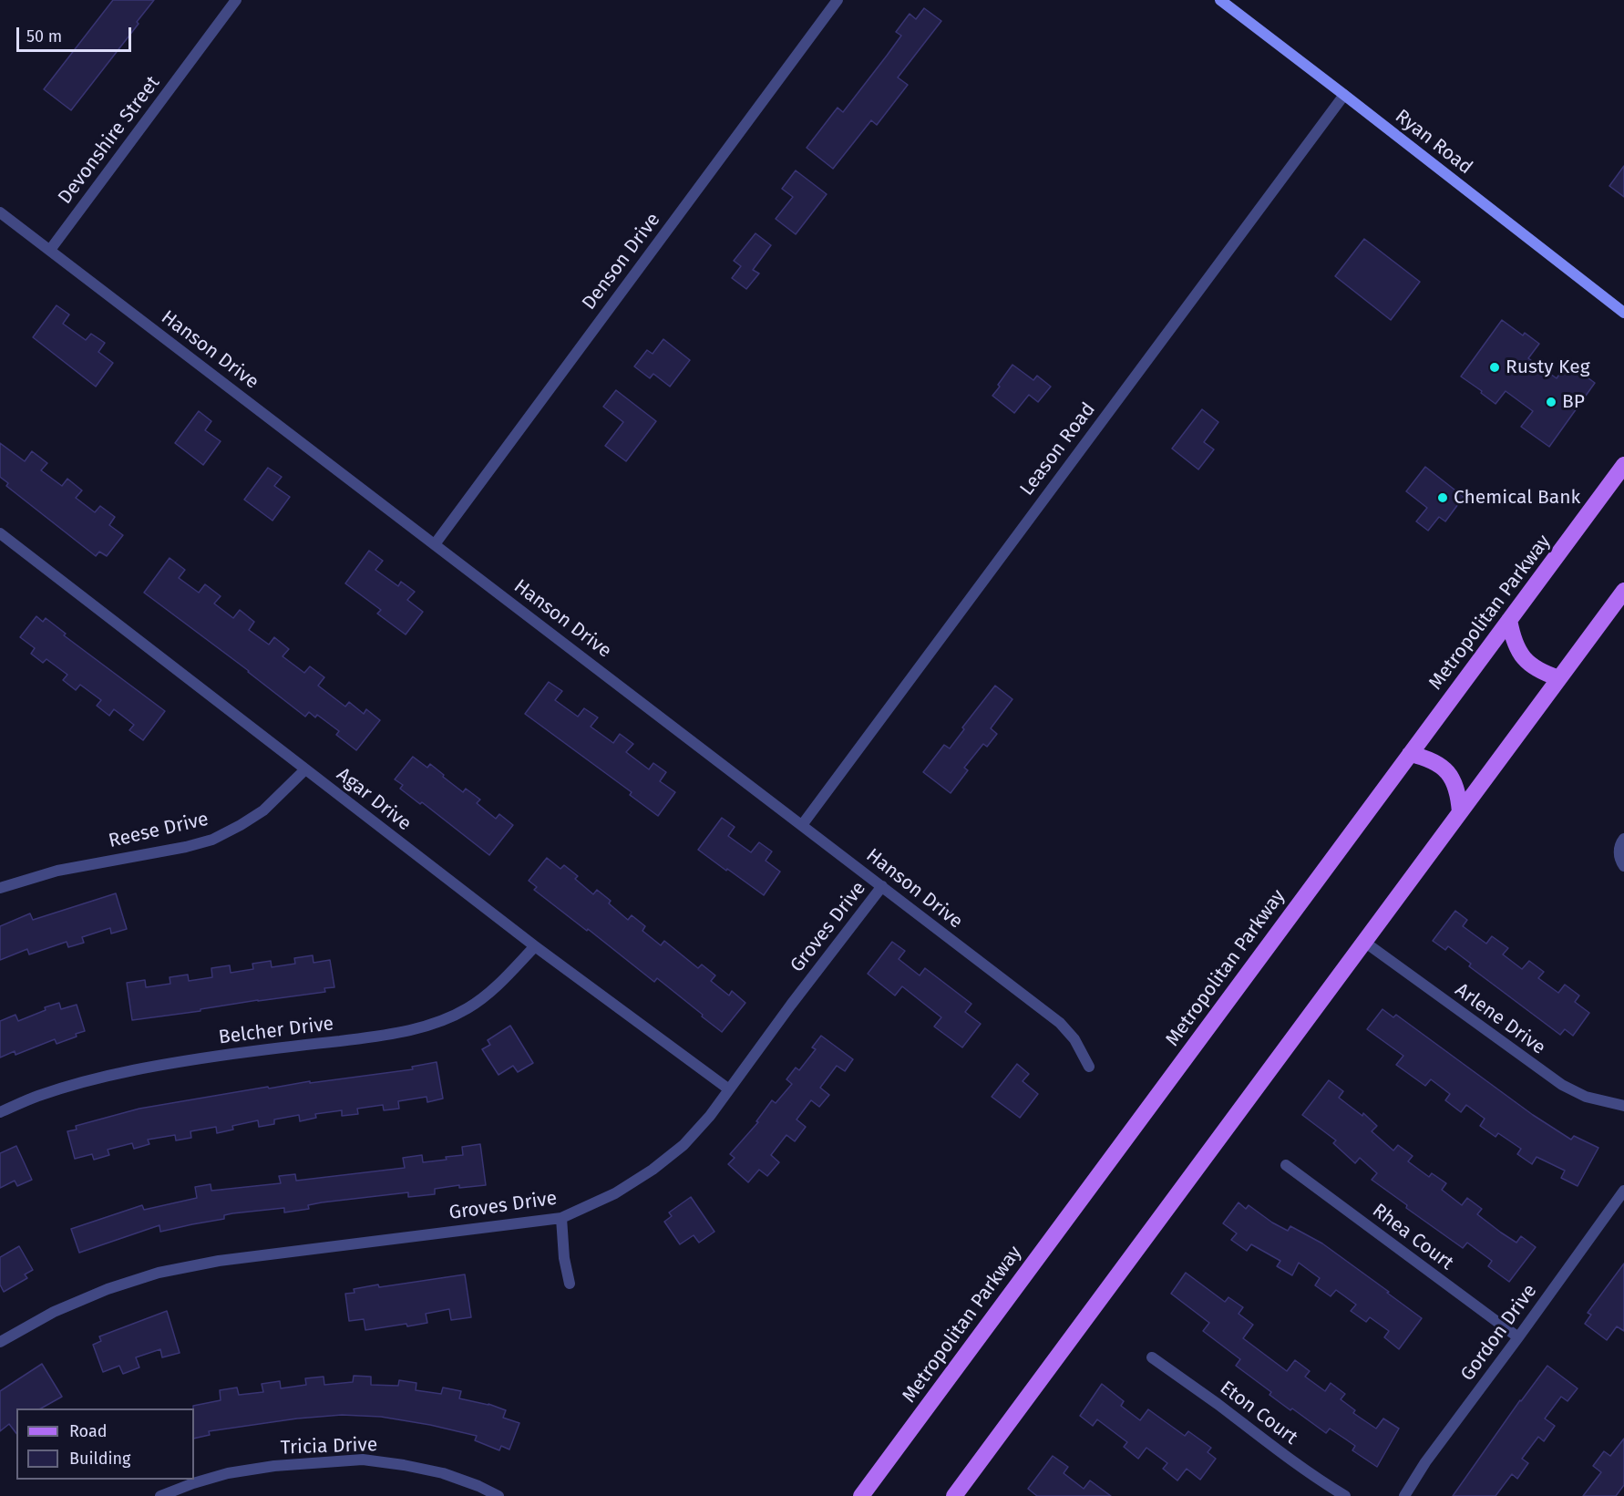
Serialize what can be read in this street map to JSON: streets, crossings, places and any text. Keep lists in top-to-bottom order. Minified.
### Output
{"streets":{"main road":["Ryan Road","Metropolitan Parkway"],"street":["Devonshire Street","Denson Drive","Hanson Drive","Leason Road","Agar Drive","Reese Drive","Groves Drive","Arlene Drive","Belcher Drive","Rhea Court","Gordon Drive","Eton Court","Tricia Drive"]},"crossings":[["Devonshire Street","Hanson Drive"],["Ryan Road","Leason Road"],["Denson Drive","Hanson Drive"],["Hanson Drive","Leason Road"],["Hanson Drive","Groves Drive"],["Agar Drive","Reese Drive"],["Agar Drive","Groves Drive"],["Agar Drive","Belcher Drive"],["Rhea Court","Gordon Drive"]],"places":["Rusty Keg","BP","Chemical Bank"],"legend":["Road","Building"],"scale_bar":"50 m"}
